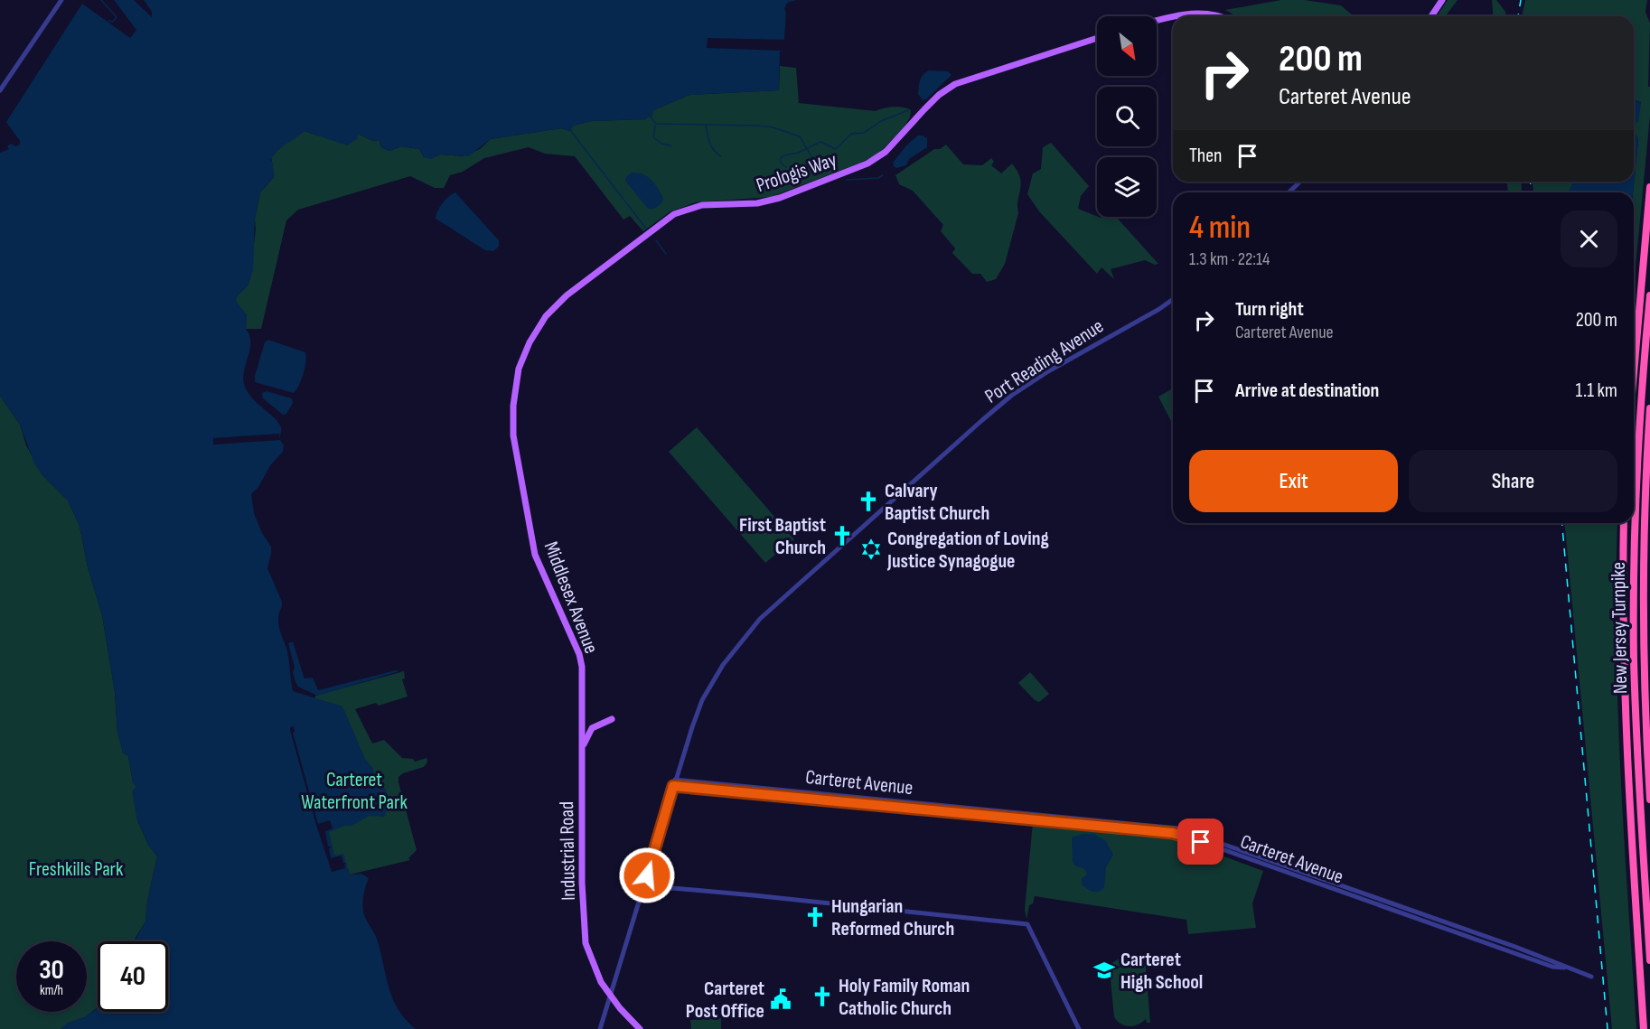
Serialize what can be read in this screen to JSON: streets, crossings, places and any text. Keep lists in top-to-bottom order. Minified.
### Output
{"streets":{"highway":["New Jersey Turnpike"],"main road":["Prologis Way","Middlesex Avenue","Industrial Road"],"street":["Port Reading Avenue","Carteret Avenue"]},"crossings":[["Prologis Way","Middlesex Avenue"],["Port Reading Avenue","Carteret Avenue"],["Port Reading Avenue","Industrial Road"],["Middlesex Avenue","Industrial Road"]],"parks":["Carteret Waterfront Park","Freshkills Park"],"places":{"church":["Calvary Baptist Church","First Baptist Church","Hungarian Reformed Church","Holy Family Roman Catholic Church"],"synagogue":["Congregation of Loving Justice Synagogue"],"school or university":["Carteret High School"],"public building":["Carteret Post Office"]},"north":"bottom right","page":{"turn":["200 m","Carteret Avenue"],"then":"Then","heading":["4 min","1.3 km · 22:14"],"list":[{"name":"Turn right","note":"Carteret Avenue","value":"200 m"},{"name":"Arrive at destination","value":"1.1 km"}],"buttons":["Exit","Share"],"speed":"30 km/h","limit":"40"}}
